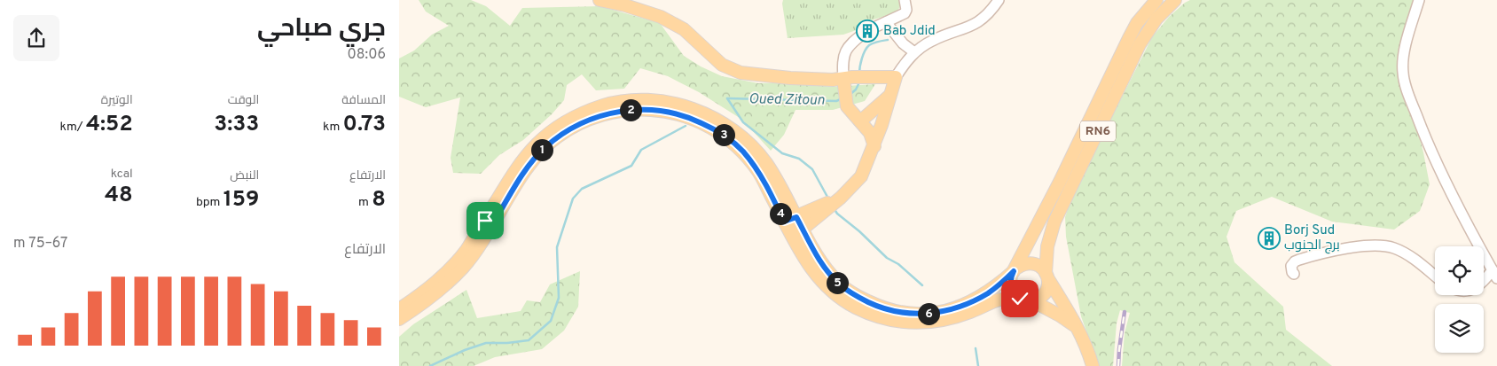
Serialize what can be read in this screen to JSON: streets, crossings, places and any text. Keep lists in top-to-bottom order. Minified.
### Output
{"streets":{"main road":["RN6"]},"water":["Oued Zitoun"],"places":{"building":["Bab Jdid","Borj Sud برج الجنوب"]},"page":{"heading":["جري صباحي","08:06"],"stats":[["المسافة","0.73 km"],["الوقت","3:33"],["الوتيرة","4:52 /km"],["الارتفاع","8 m"],["النبض","159 bpm"],["kcal","48"]],"pins":["2","3","1","4","5","6"],"chart":["الارتفاع","67–75 m"]}}
